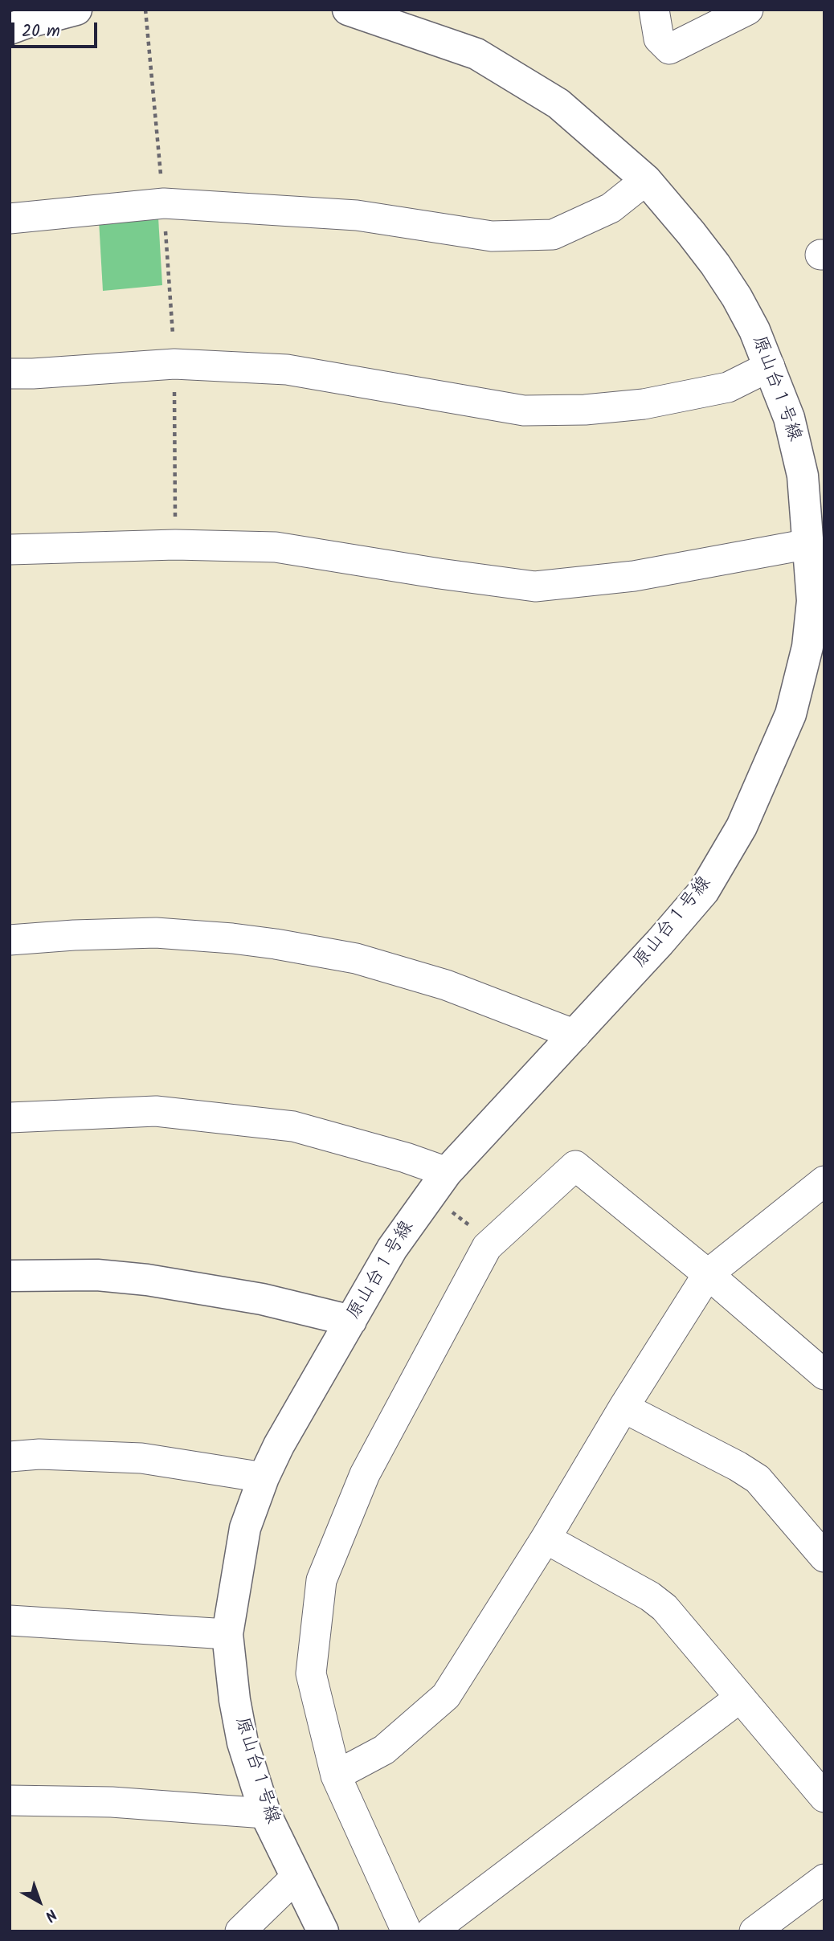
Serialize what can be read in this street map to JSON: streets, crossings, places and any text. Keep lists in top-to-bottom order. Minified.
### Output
{"streets":{"street":["原山台１号線"]},"scale_bar":"20 m","north":"bottom right"}
